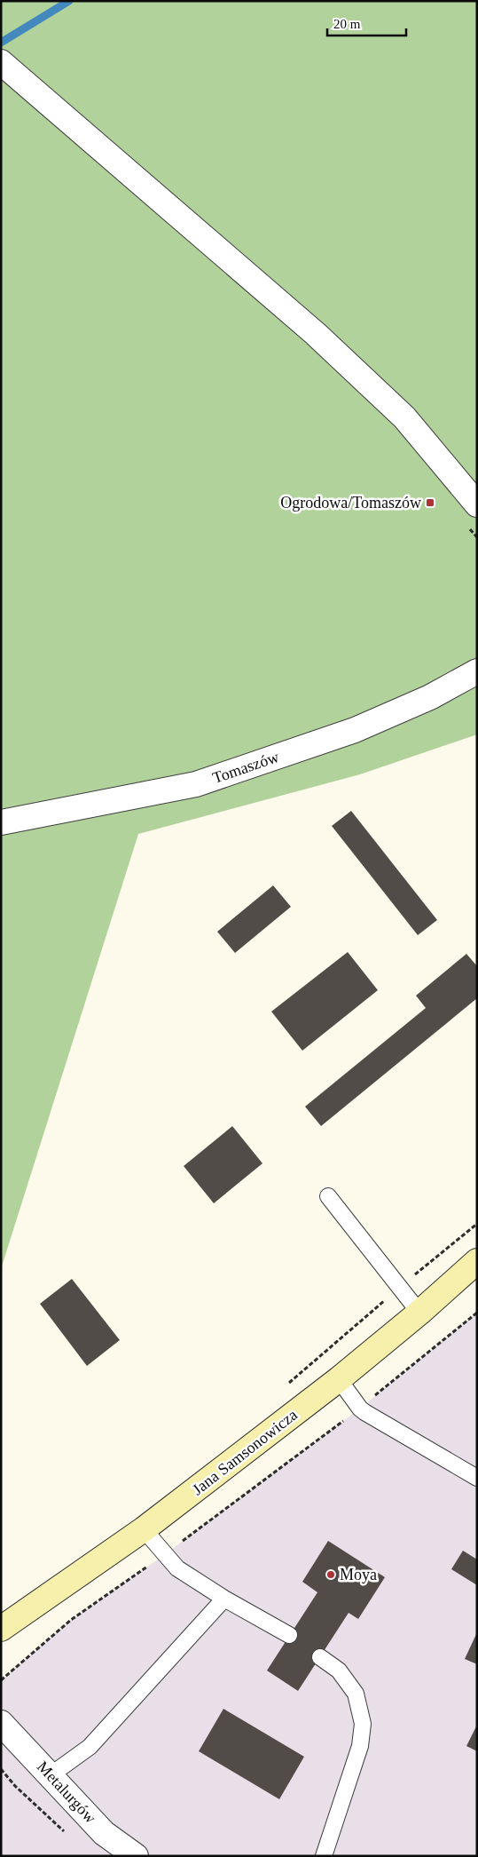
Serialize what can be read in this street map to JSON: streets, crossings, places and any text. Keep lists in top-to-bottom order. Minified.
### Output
{"streets":{"main road":["Jana Samsonowicza"],"street":["Tomaszów","Metalurgów"]},"places":{"transit":["Ogrodowa/Tomaszów"],"other":["Moya"]},"scale_bar":"20 m"}
